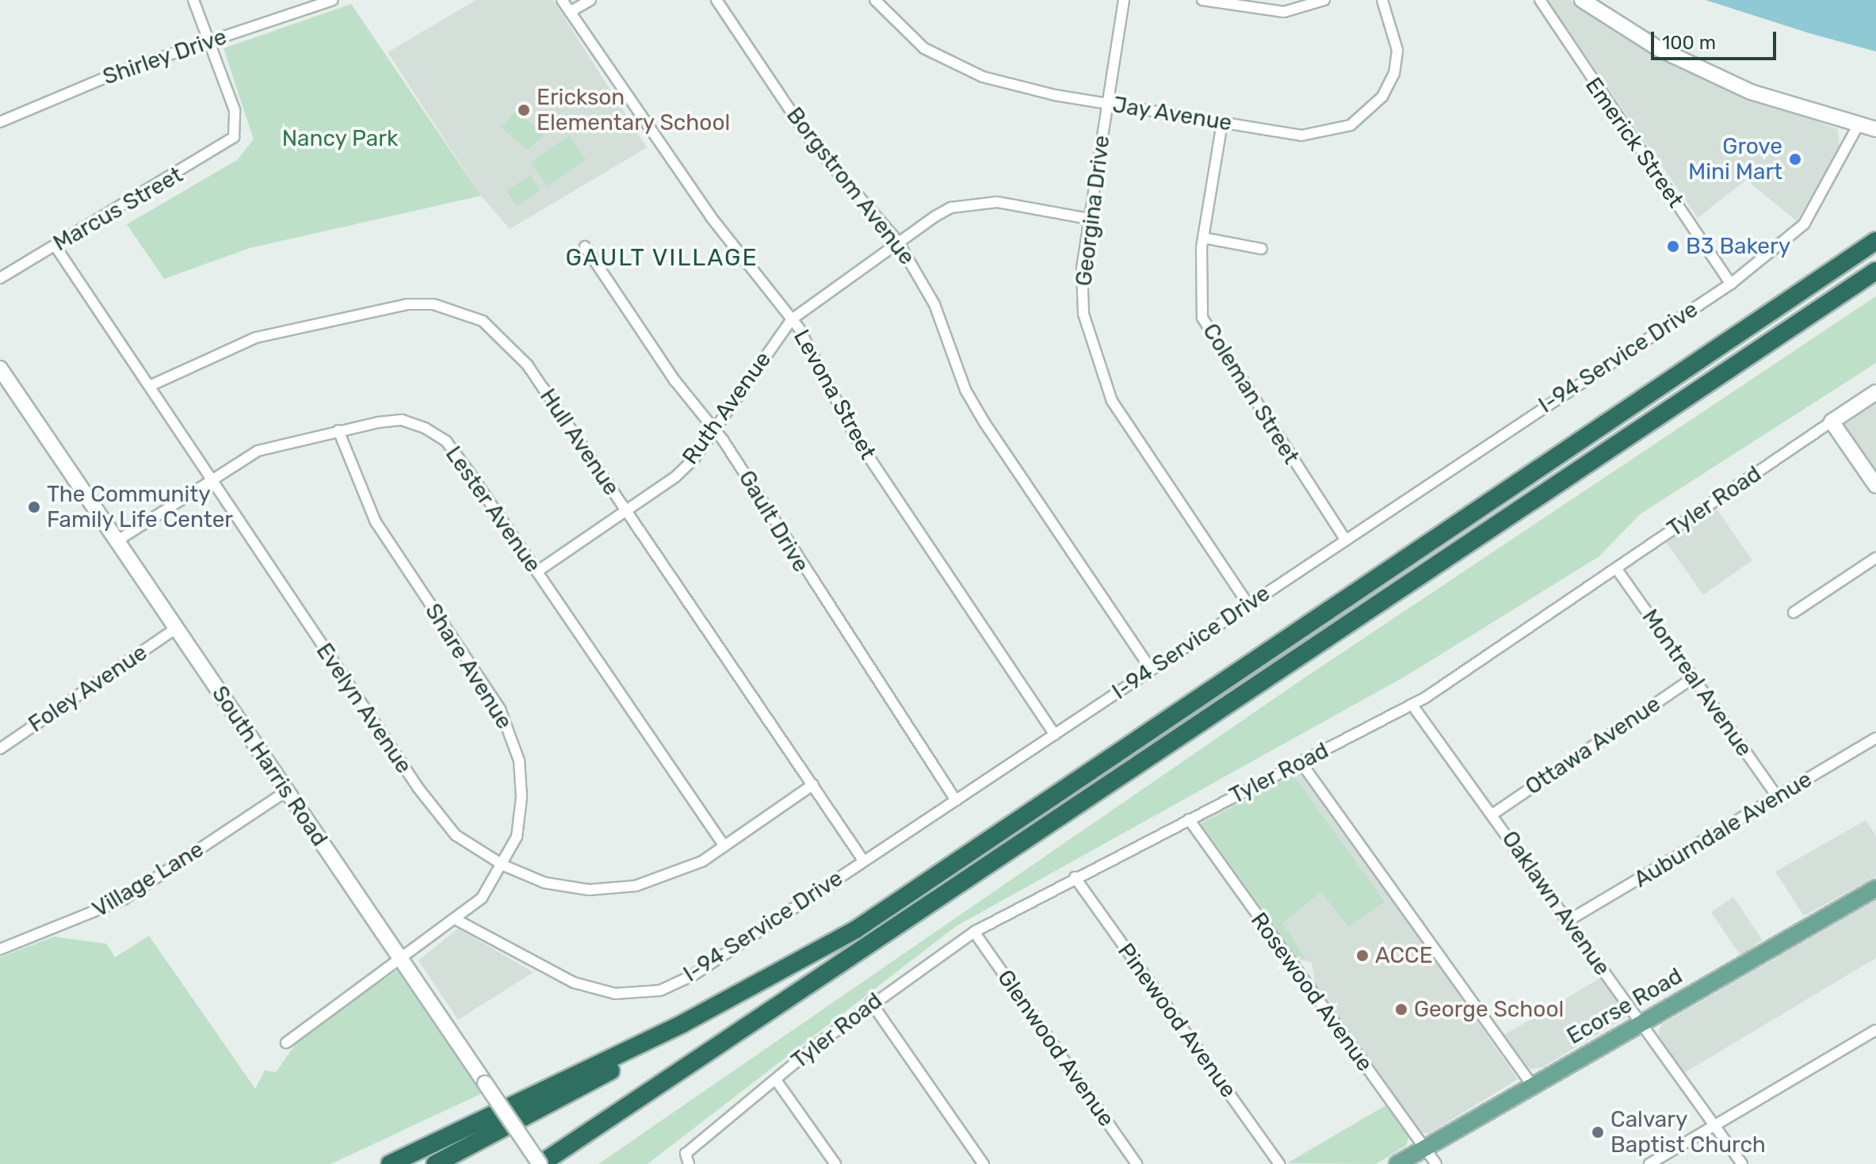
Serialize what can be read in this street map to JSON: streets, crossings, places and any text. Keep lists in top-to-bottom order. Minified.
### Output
{"streets":{"main road":["Tyler Road","South Harris Road","Ecorse Road"],"street":["Shirley Drive","Jay Avenue","Emerick Street","Borgstrom Avenue","Marcus Street","Georgina Drive","I-94 Service Drive","Coleman Street","Levona Street","Ruth Avenue","Hull Avenue","Lester Avenue","Gault Drive","Share Avenue","Montreal Avenue","Foley Avenue","Evelyn Avenue","Ottawa Avenue","Auburndale Avenue","Village Lane","Oaklawn Avenue","Rosewood Avenue","Pinewood Avenue","Glenwood Avenue"]},"crossings":[["Shirley Drive","Marcus Street"],["Jay Avenue","Georgina Drive"],["Jay Avenue","Coleman Street"],["Emerick Street","I-94 Service Drive"],["Borgstrom Avenue","I-94 Service Drive"],["Borgstrom Avenue","Ruth Avenue"],["Marcus Street","Evelyn Avenue"],["Georgina Drive","I-94 Service Drive"],["Georgina Drive","Ruth Avenue"],["I-94 Service Drive","Coleman Street"],["I-94 Service Drive","Levona Street"],["I-94 Service Drive","Hull Avenue"],["I-94 Service Drive","Gault Drive"],["I-94 Service Drive","Share Avenue"],["Levona Street","Ruth Avenue"],["Ruth Avenue","Hull Avenue"],["Ruth Avenue","Lester Avenue"],["Ruth Avenue","Gault Drive"],["Hull Avenue","Evelyn Avenue"],["Tyler Road","Montreal Avenue"],["Tyler Road","Oaklawn Avenue"],["Tyler Road","Rosewood Avenue"],["Tyler Road","Pinewood Avenue"],["Tyler Road","Glenwood Avenue"],["Lester Avenue","Share Avenue"],["Lester Avenue","Evelyn Avenue"],["Lester Avenue","South Harris Road"],["Share Avenue","Evelyn Avenue"],["Share Avenue","South Harris Road"],["Montreal Avenue","Ottawa Avenue"],["Montreal Avenue","Auburndale Avenue"],["Foley Avenue","South Harris Road"],["Ottawa Avenue","Oaklawn Avenue"],["South Harris Road","Village Lane"],["Auburndale Avenue","Oaklawn Avenue"],["Oaklawn Avenue","Ecorse Road"],["Rosewood Avenue","Ecorse Road"]],"districts":["GAULT VILLAGE"],"parks":["Nancy Park"],"places":["Erickson Elementary School","Grove Mini Mart","B3 Bakery","The Community Family Life Center","ACCE","George School","Calvary Baptist Church"],"scale_bar":"100 m"}
